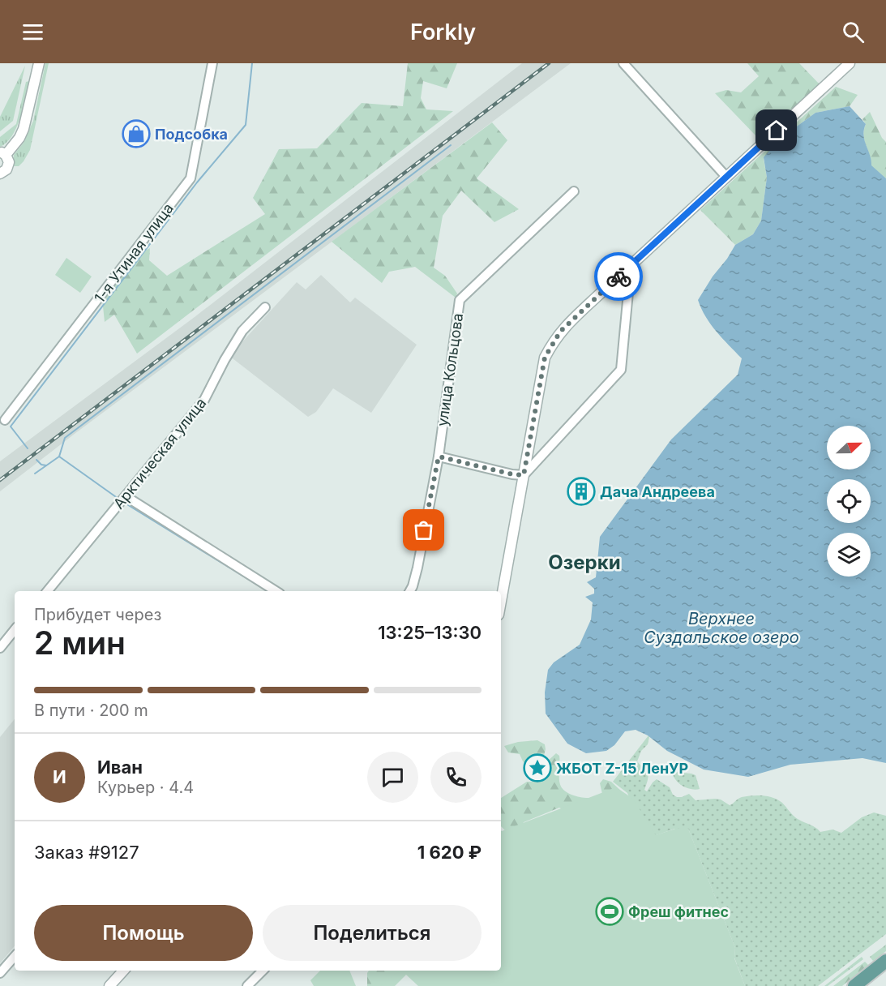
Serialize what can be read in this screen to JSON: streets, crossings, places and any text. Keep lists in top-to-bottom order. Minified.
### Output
{"streets":{"street":["1-я Утиная улица","улица Кольцова","Арктическая улица"]},"districts":["Озерки"],"water":["Верхнее Суздальское озеро"],"places":{"shop":["Подсобка"],"building":["Дача Андреева"],"place":["ЖБОТ Z-15 ЛенУР"],"sports":["Фреш фитнес"]},"north":"right","page":{"header":"Forkly","heading":["2 мин","Прибудет через","13:25–13:30"],"panel":["Иван","Курьер · 4.4","Заказ #9127","1 620 ₽"],"bar":"В пути · 200 m","round":"И","buttons":["Помощь","Поделиться"]}}
